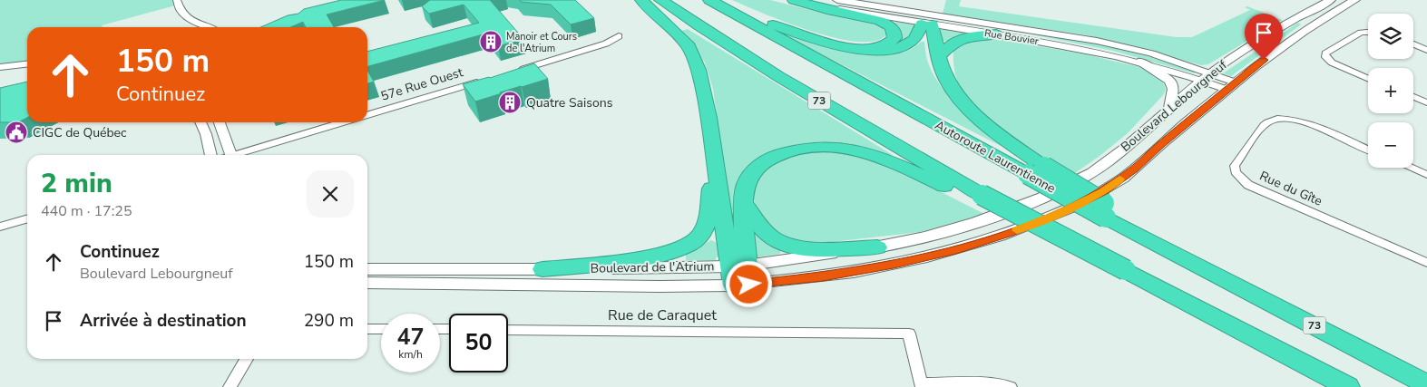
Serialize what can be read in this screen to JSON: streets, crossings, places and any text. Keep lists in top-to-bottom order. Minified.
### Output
{"streets":{"highway":["73","Autoroute Laurentienne"],"main road":["Boulevard Lebourgneuf","Boulevard de l'Atrium"],"street":["Rue Bouvier","57e Rue Ouest","Rue du Gîte","Rue de Caraquet"]},"crossings":[["Rue Bouvier","Boulevard Lebourgneuf"],["Boulevard Lebourgneuf","Boulevard de l'Atrium"]],"places":{"building":["Manoir et Cours de l'Atrium","Quatre Saisons"],"public building":["CIGC de Québec"]},"page":{"map_buttons":["+","−"],"turn":["150 m","Continuez"],"heading":["2 min","440 m · 17:25"],"list":[{"name":"Continuez","note":"Boulevard Lebourgneuf","value":"150 m"},{"name":"Arrivée à destination","value":"290 m"}],"speed":"47 km/h","limit":"50"}}
